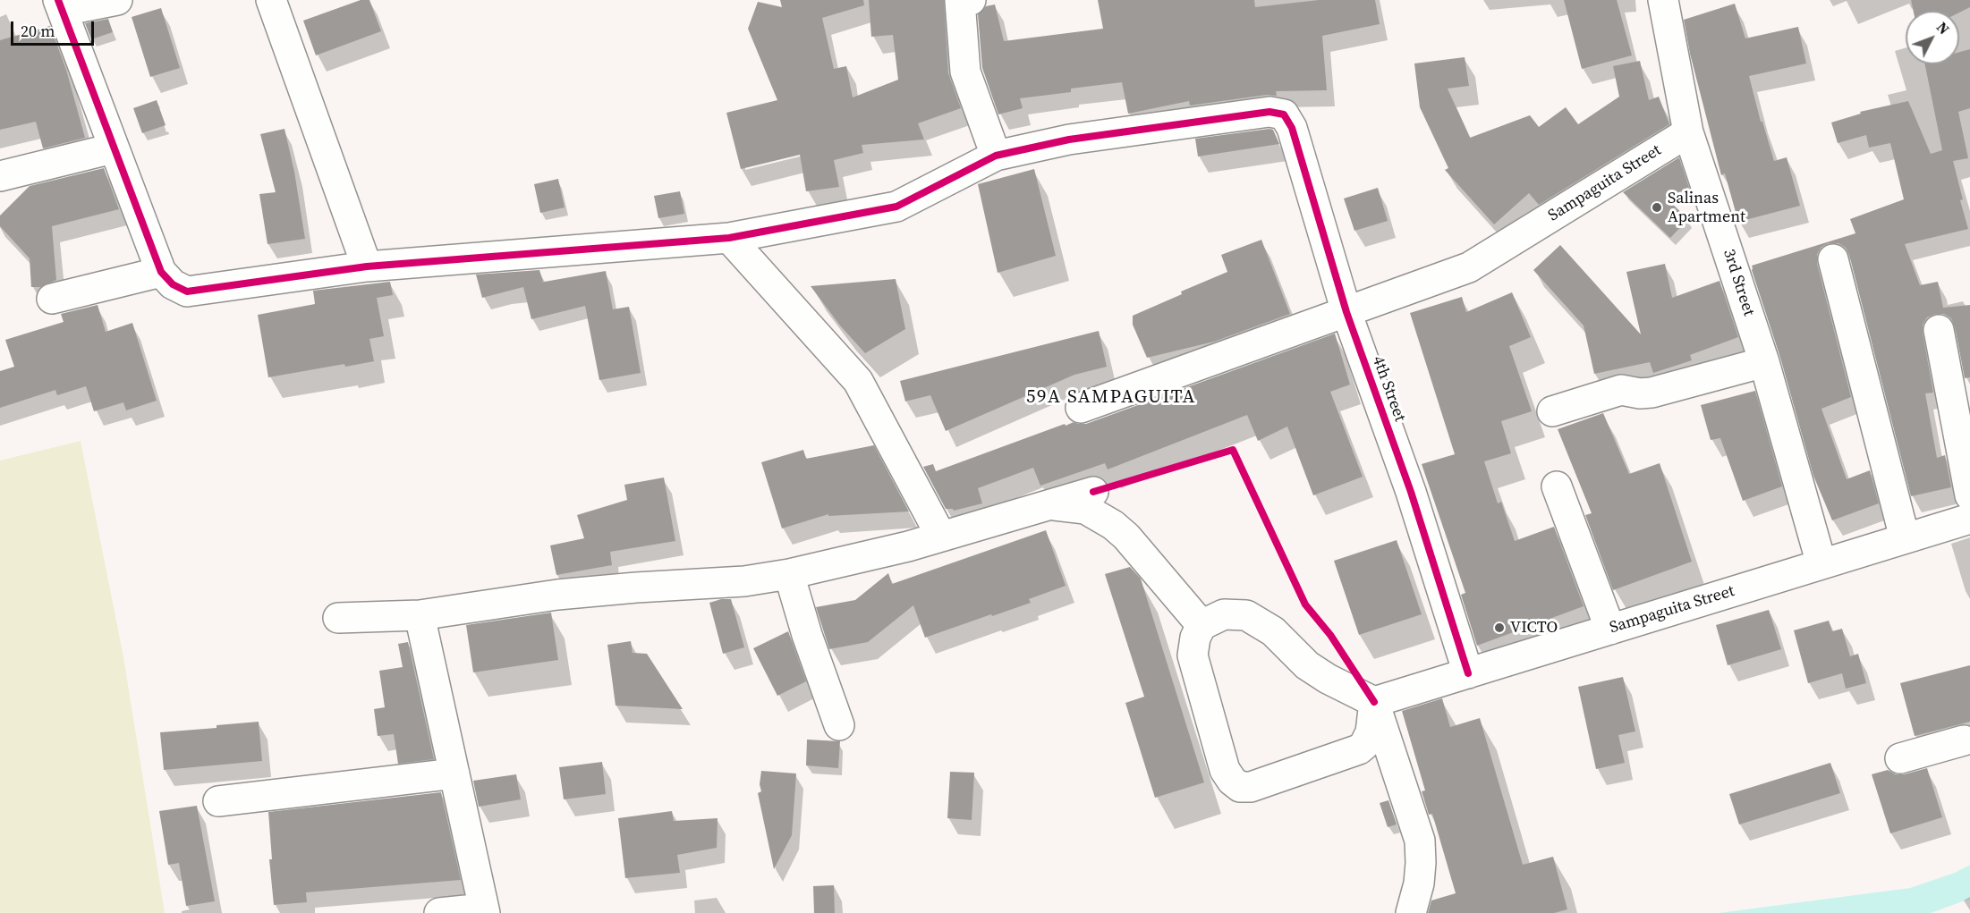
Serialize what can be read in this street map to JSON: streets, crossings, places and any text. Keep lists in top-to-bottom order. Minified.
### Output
{"streets":{"street":["Sampaguita Street","3rd Street","4th Street"]},"crossings":[["Sampaguita Street","3rd Street"],["Sampaguita Street","4th Street"]],"districts":["59A SAMPAGUITA"],"places":["Salinas Apartment","VICTO"],"scale_bar":"20 m","north":"top right"}
